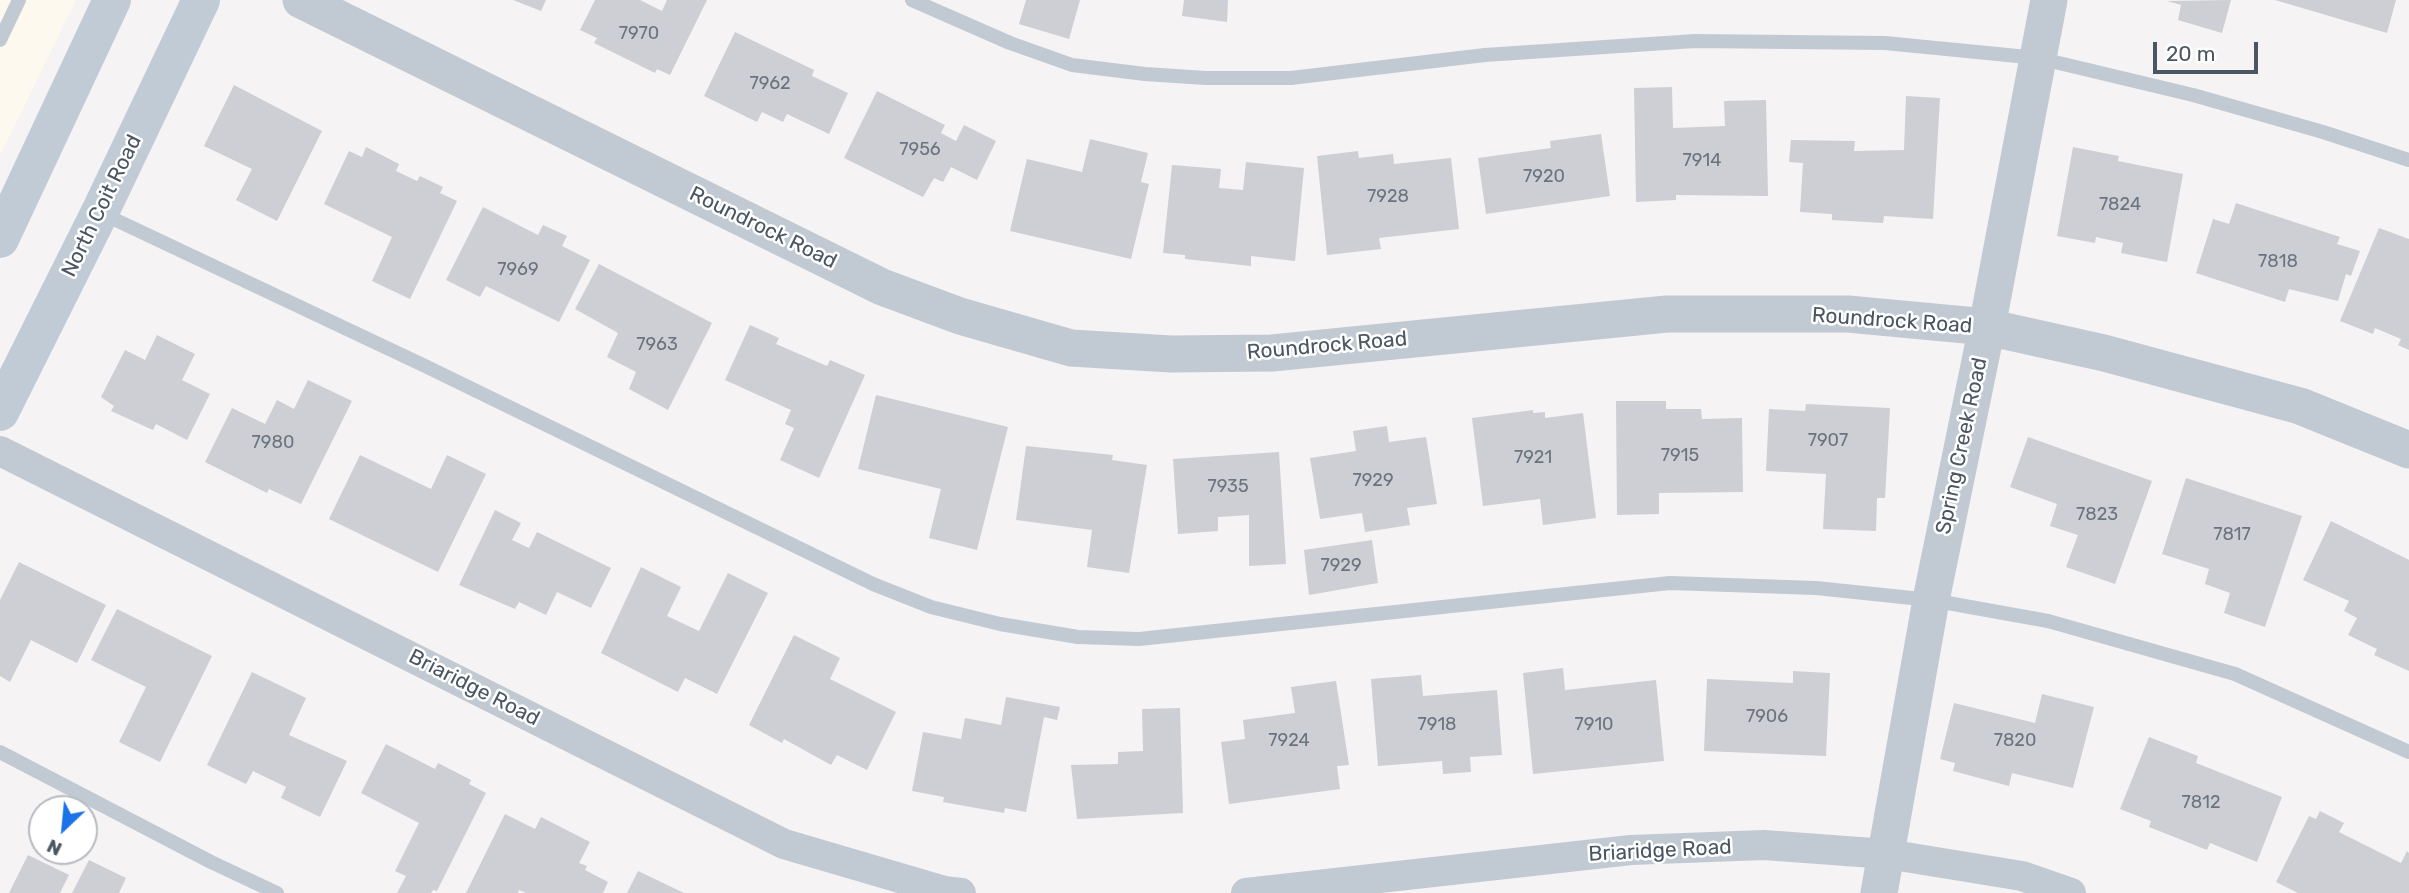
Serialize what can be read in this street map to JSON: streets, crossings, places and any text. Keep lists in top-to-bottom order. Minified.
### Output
{"streets":{"main road":["North Coit Road"],"street":["Roundrock Road","Spring Creek Road","Briaridge Road"]},"crossings":[["Roundrock Road","Spring Creek Road"],["Spring Creek Road","Briaridge Road"]],"house_numbers":["7970","7962","7956","7914","7920","7928","7824","7818","7969","7963","7907","7980","7915","7921","7929","7935","7823","7817","7929","7906","7918","7910","7924","7820","7812"],"scale_bar":"20 m","north":"bottom left"}
